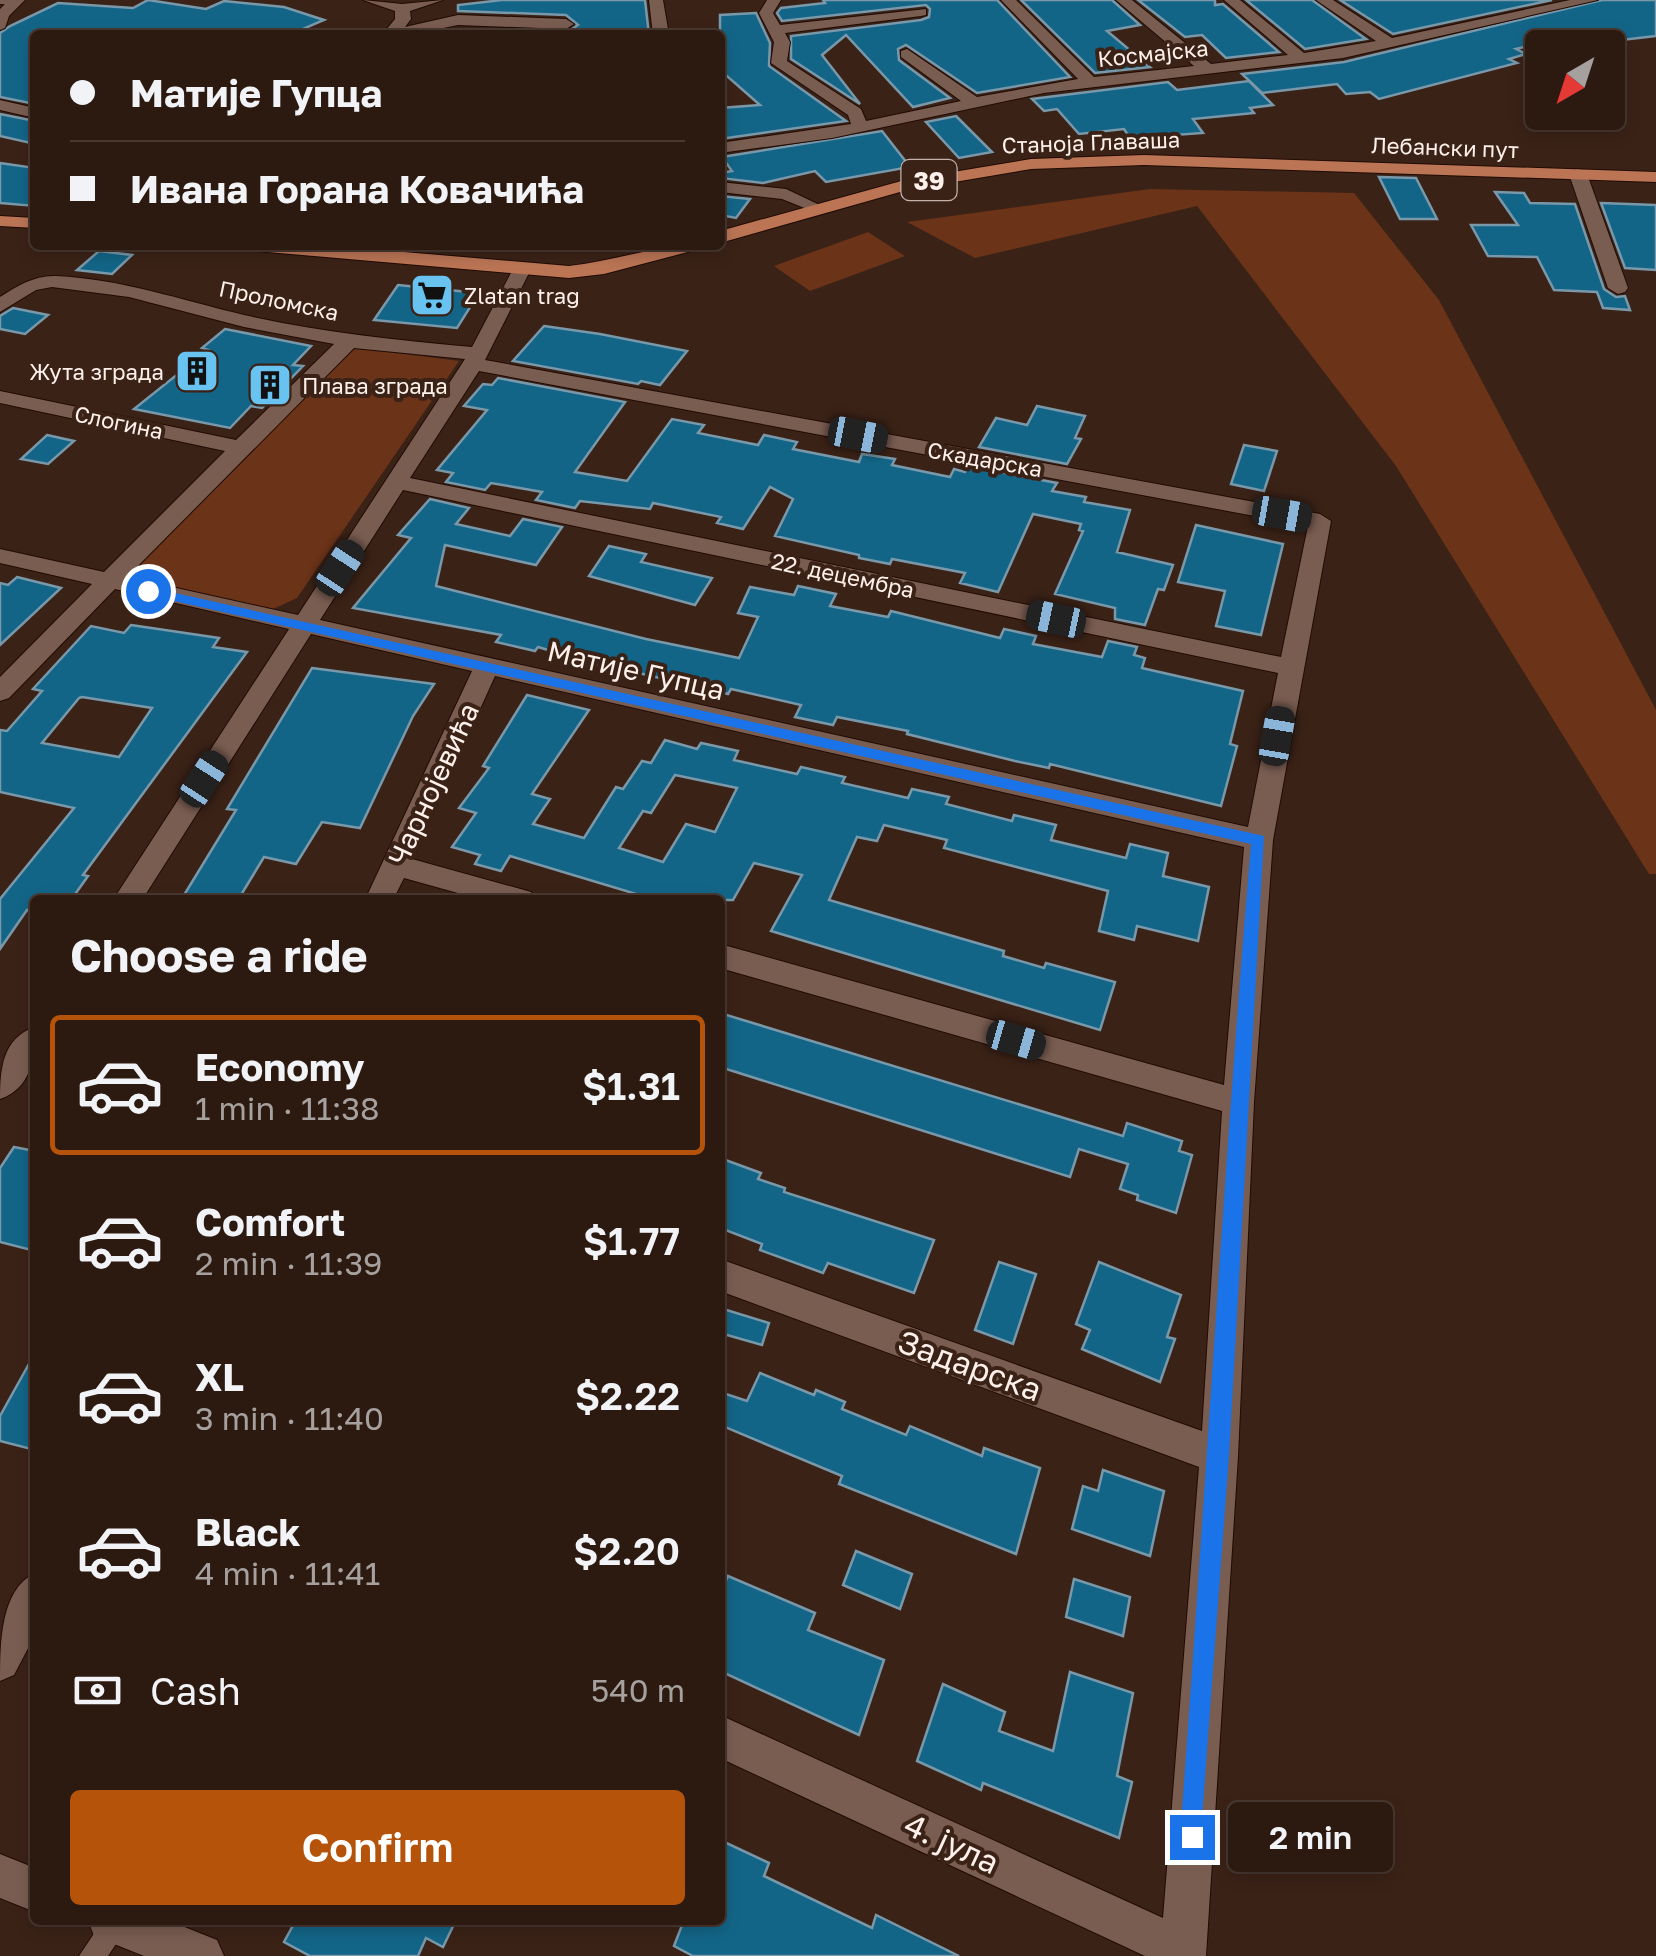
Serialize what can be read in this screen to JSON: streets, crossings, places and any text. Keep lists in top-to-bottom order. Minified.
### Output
{"streets":{"main road":["Станоја Главаша","Лебански пут","39"],"street":["Космајска","Проломска","Слогина","Скадарска","22. децембра","Матије Гупца","Чарнојевића","Задарска","4. јула"]},"crossings":[["Станоја Главаша","Лебански пут"],["Проломска","Слогина"],["Проломска","Скадарска"],["Проломска","Матије Гупца"],["Скадарска","22. децембра"],["Матије Гупца","Чарнојевића"]],"places":{"supermarket":["Zlatan trag"],"building":["Жута зграда","Плава зграда"]},"north":"bottom left","page":{"banner":["Матије Гупца","Ивана Горана Ковачића"],"heading":"Choose a ride","list":[{"name":"Economy","note":"1 min · 11:38","value":"$1.31"},{"name":"Comfort","note":"2 min · 11:39","value":"$1.77"},{"name":"XL","note":"3 min · 11:40","value":"$2.22"},{"name":"Black","note":"4 min · 11:41","value":"$2.20"}],"pay":["Cash","540 m"],"buttons":"Confirm","bubble":"2 min"}}
